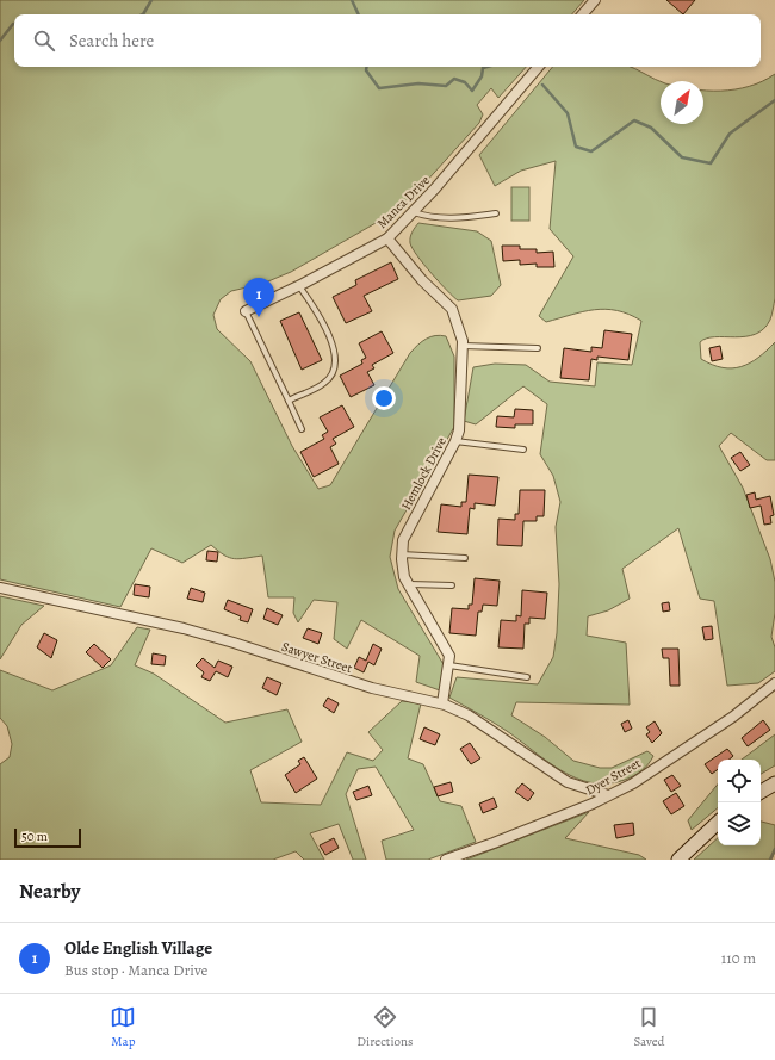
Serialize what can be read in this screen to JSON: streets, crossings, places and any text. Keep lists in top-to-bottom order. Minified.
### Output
{"streets":{"street":["Manca Drive","Hemlock Drive","Sawyer Street","Dyer Street"]},"crossings":[["Manca Drive","Hemlock Drive"],["Hemlock Drive","Sawyer Street"],["Sawyer Street","Dyer Street"]],"scale_bar":"50 m","north":"top right","page":{"search":"Search here","pins":"1","scale":"50 m","heading":"Nearby","list":[{"mark":"1","name":"Olde English Village","note":"Bus stop · Manca Drive","value":"110 m"}],"nav":["Map","Directions","Saved"]}}
